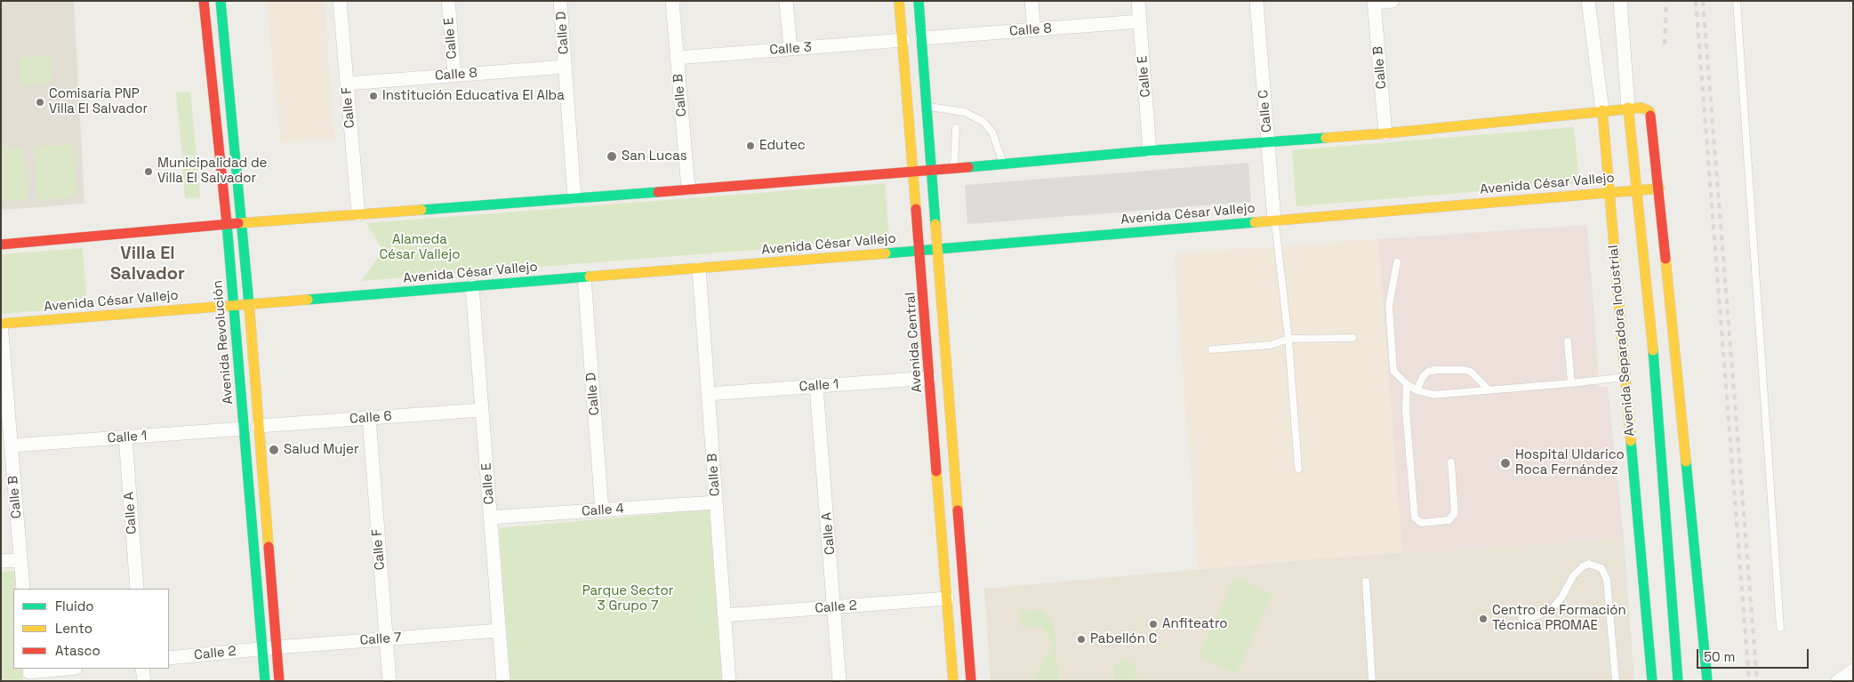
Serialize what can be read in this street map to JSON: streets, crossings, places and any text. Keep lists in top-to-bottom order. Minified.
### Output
{"streets":{"main road":["Avenida César Vallejo","Avenida Separadora Industrial","Avenida Revolución","Avenida Central"],"street":["Calle 8","Calle D","Calle E","Calle 3","Calle B","Calle F","Calle C","Calle 1","Calle 6","Calle 4","Calle A","Calle 2","Calle 7"]},"crossings":[["Calle 8","Calle D"],["Calle 8","Calle E"],["Calle 8","Calle F"],["Calle D","Avenida César Vallejo"],["Calle D","Calle 4"],["Calle E","Avenida César Vallejo"],["Calle E","Calle 6"],["Calle E","Calle 4"],["Calle E","Calle 7"],["Calle 3","Calle B"],["Calle 3","Avenida Central"],["Calle B","Avenida César Vallejo"],["Calle B","Calle 1"],["Calle B","Calle 4"],["Calle B","Calle 2"],["Calle F","Calle 6"],["Calle F","Calle 7"],["Calle C","Avenida César Vallejo"],["Avenida César Vallejo","Avenida Separadora Industrial"],["Avenida César Vallejo","Avenida Revolución"],["Avenida César Vallejo","Avenida Central"],["Avenida Revolución","Calle 1"],["Avenida Revolución","Calle 2"],["Avenida Revolución","Calle 7"],["Avenida Central","Calle 1"],["Avenida Central","Calle 2"],["Calle 1","Calle A"],["Calle A","Calle 2"],["Calle 2","Calle 7"]],"districts":["Villa El Salvador"],"parks":["Alameda César Vallejo","Parque Sector 3 Grupo 7"],"places":["Institución Educativa El Alba","Comisaría PNP Villa El Salvador","Edutec","San Lucas","Municipalidad de Villa El Salvador","Salud Mujer","Hospital Uldarico Roca Fernández","Centro de Formación Técnica PROMAE","Anfiteatro","Pabellón C"],"legend":["Fluido","Lento","Atasco"],"scale_bar":"50 m"}
